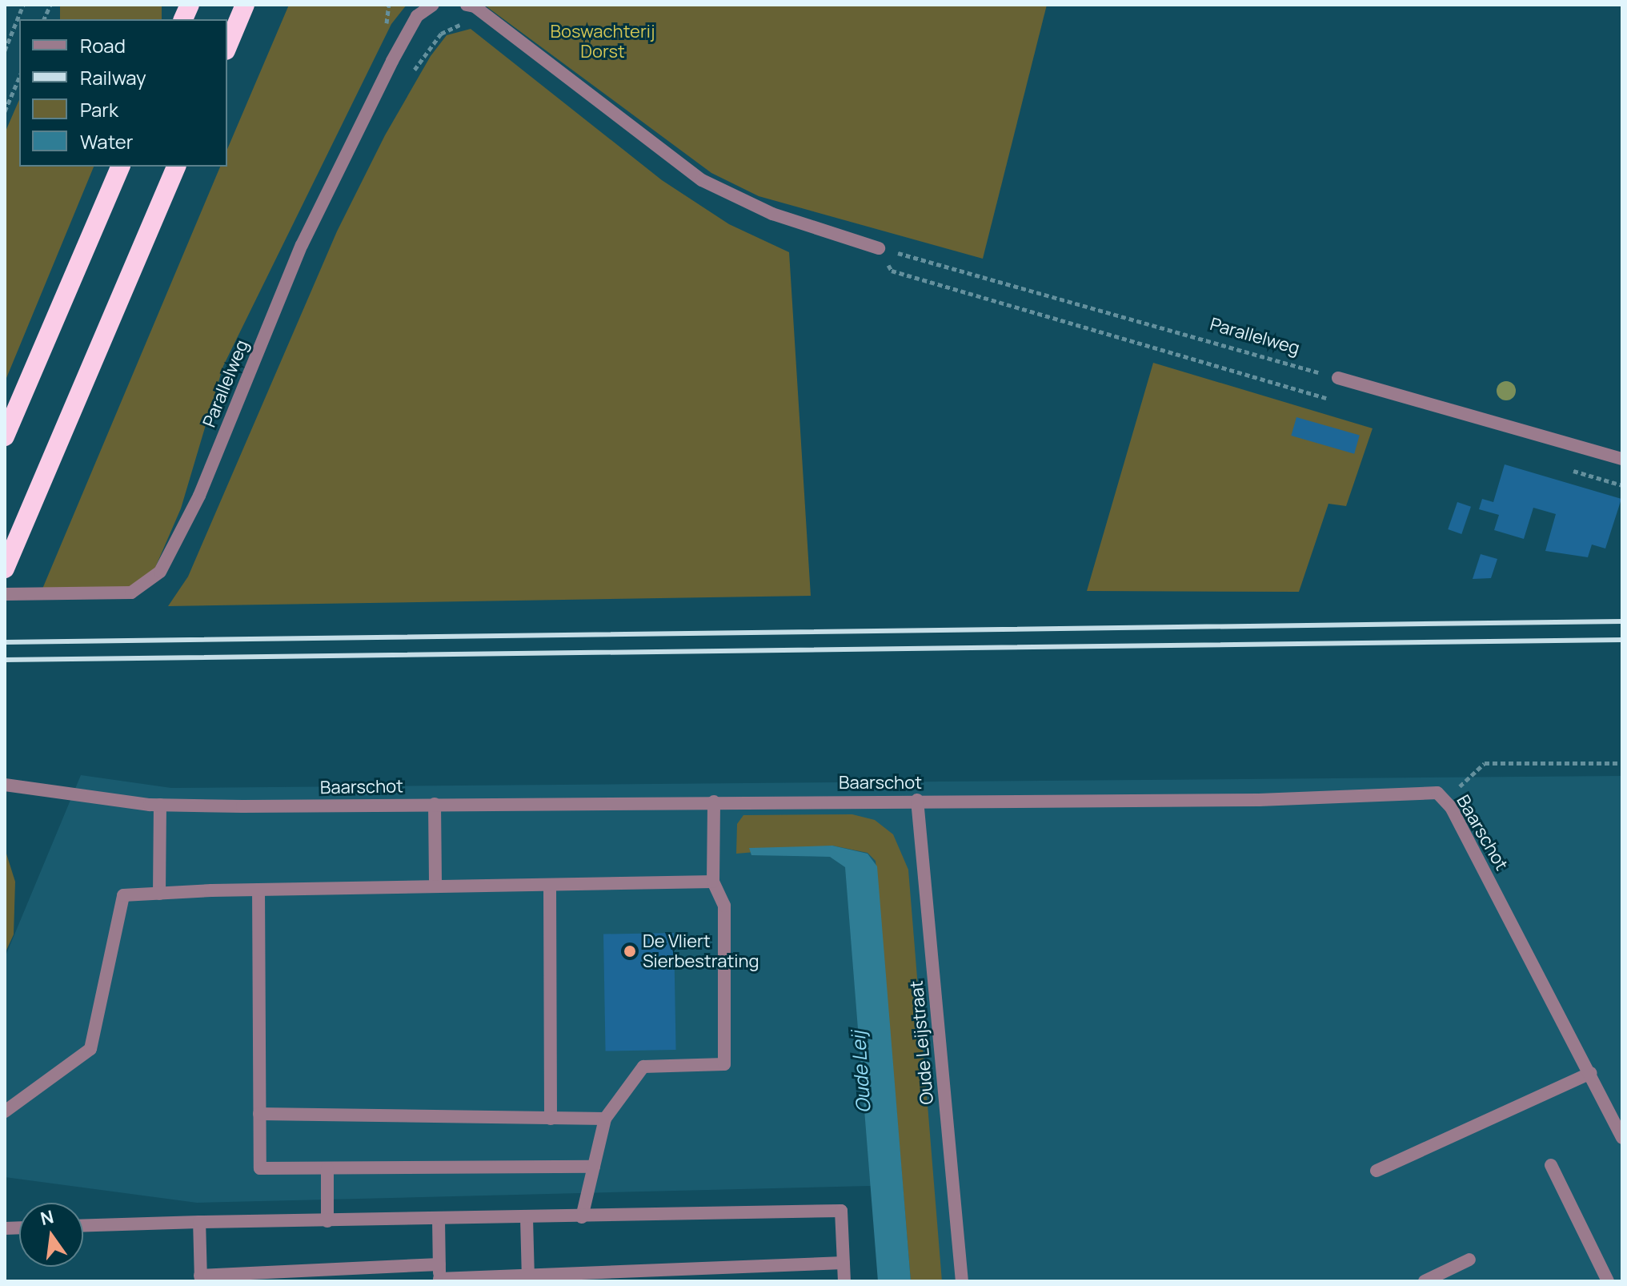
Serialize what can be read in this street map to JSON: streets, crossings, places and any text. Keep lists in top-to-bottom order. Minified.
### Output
{"streets":{"street":["Parallelweg","Baarschot","Oude Leijstraat"]},"crossings":[["Baarschot","Oude Leijstraat"]],"water":["Oude Leij"],"parks":["Boswachterij Dorst"],"places":["De Vliert Sierbestrating"],"legend":["Road","Railway","Park","Water"],"north":"top"}
